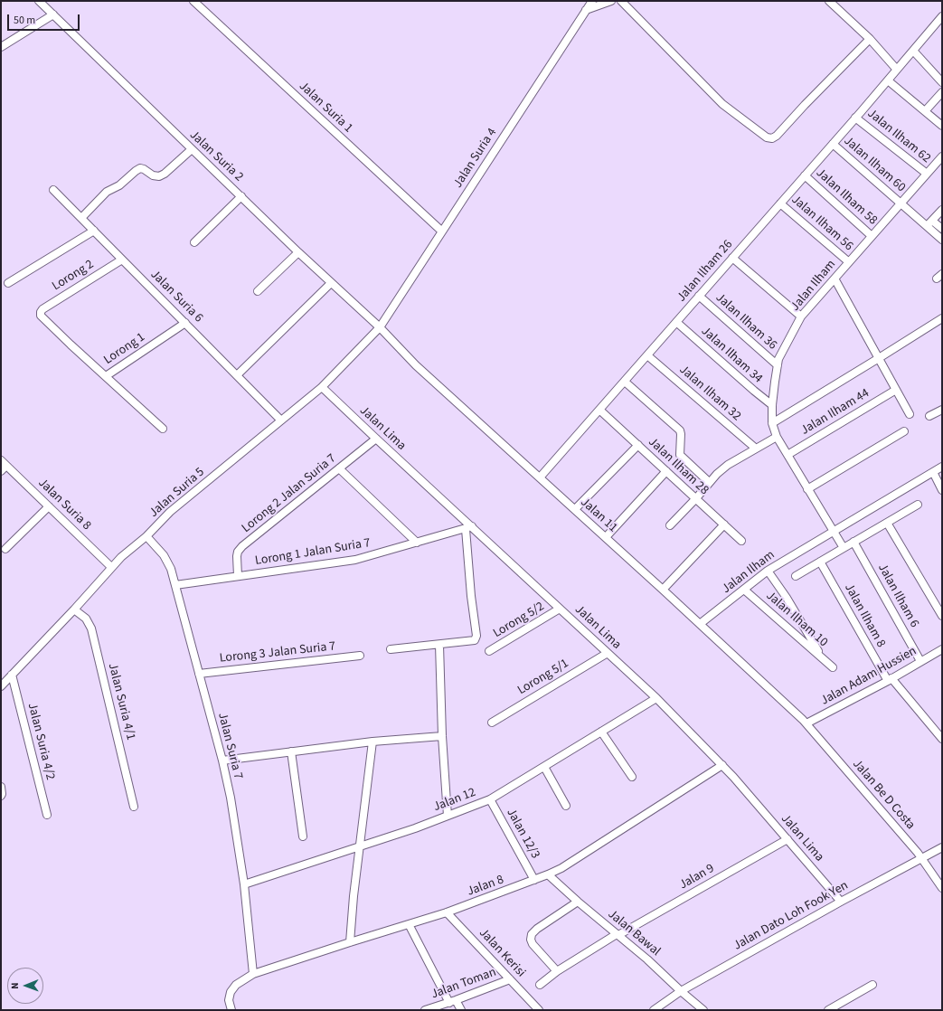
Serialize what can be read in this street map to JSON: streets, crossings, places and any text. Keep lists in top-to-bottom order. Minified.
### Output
{"streets":{"street":["Jalan Suria 1","Jalan Ilham 62","Jalan Suria 2","Jalan Suria 4","Jalan Ilham 60","Jalan Ilham 58","Jalan Ilham 56","Jalan Ilham 26","Lorong 2","Jalan Ilham","Jalan Suria 6","Jalan Ilham 36","Lorong 1","Jalan Ilham 34","Jalan Ilham 32","Jalan Ilham 44","Jalan Lima","Jalan Ilham 28","Jalan Suria 5","Lorong 2 Jalan Suria 7","Jalan Suria 8","Jalan 11","Lorong 1 Jalan Suria 7","Jalan Ilham 6","Jalan Ilham 8","Jalan Ilham 10","Lorong 5/2","Lorong 3 Jalan Suria 7","Jalan Adam Hussien","Lorong 5/1","Jalan Suria 4/1","Jalan Suria 4/2","Jalan Suria 7","Jalan Be D Costa","Jalan 12","Jalan 12/3","Jalan 9","Jalan 8","Jalan Dato Loh Fook Yen","Jalan Bawal","Jalan Kerisi","Jalan Toman"]},"crossings":[["Jalan Suria 1","Jalan Suria 4"],["Jalan Ilham 62","Jalan Ilham 26"],["Jalan Ilham 62","Jalan Ilham"],["Jalan Suria 2","Jalan Suria 4"],["Jalan Suria 2","Jalan Suria 5"],["Jalan Suria 2","Jalan 11"],["Jalan Suria 4","Jalan Suria 5"],["Jalan Suria 4","Jalan 11"],["Jalan Ilham 60","Jalan Ilham 26"],["Jalan Ilham 60","Jalan Ilham"],["Jalan Ilham 58","Jalan Ilham 26"],["Jalan Ilham 58","Jalan Ilham"],["Jalan Ilham 56","Jalan Ilham 26"],["Jalan Ilham 56","Jalan Ilham"],["Jalan Ilham 26","Jalan Ilham 36"],["Jalan Ilham 26","Jalan Ilham 34"],["Jalan Ilham 26","Jalan Ilham 32"],["Jalan Ilham 26","Jalan Ilham 28"],["Jalan Ilham 26","Jalan 11"],["Lorong 2","Jalan Suria 6"],["Lorong 2","Lorong 1"],["Jalan Ilham","Jalan Ilham 36"],["Jalan Ilham","Jalan Ilham 34"],["Jalan Ilham","Jalan Ilham 44"],["Jalan Ilham","Jalan 11"],["Jalan Ilham","Jalan Ilham 10"],["Jalan Suria 6","Lorong 1"],["Jalan Suria 6","Jalan Suria 5"],["Jalan Lima","Jalan Suria 5"],["Jalan Lima","Lorong 2 Jalan Suria 7"],["Jalan Lima","Lorong 1 Jalan Suria 7"],["Jalan Lima","Lorong 5/2"],["Jalan Lima","Lorong 5/1"],["Jalan Lima","Jalan 12"],["Jalan Lima","Jalan 9"],["Jalan Lima","Jalan 8"],["Jalan Lima","Jalan Dato Loh Fook Yen"],["Jalan Suria 5","Jalan Suria 8"],["Jalan Suria 5","Jalan 11"],["Jalan Suria 5","Jalan Suria 4/1"],["Jalan Suria 5","Jalan Suria 4/2"],["Jalan Suria 5","Jalan Suria 7"],["Lorong 2 Jalan Suria 7","Lorong 1 Jalan Suria 7"],["Jalan 11","Jalan Adam Hussien"],["Jalan 11","Jalan Be D Costa"],["Lorong 1 Jalan Suria 7","Jalan Suria 7"],["Jalan Ilham 6","Jalan Adam Hussien"],["Jalan Ilham 8","Jalan Adam Hussien"],["Lorong 3 Jalan Suria 7","Jalan Suria 7"],["Jalan Adam Hussien","Jalan Be D Costa"],["Jalan Suria 7","Jalan 12"],["Jalan Suria 7","Jalan 8"],["Jalan Be D Costa","Jalan Dato Loh Fook Yen"],["Jalan 12","Jalan 12/3"],["Jalan 12/3","Jalan 8"],["Jalan 9","Jalan Bawal"],["Jalan 8","Jalan Bawal"],["Jalan 8","Jalan Kerisi"],["Jalan Dato Loh Fook Yen","Jalan Bawal"],["Jalan Kerisi","Jalan Toman"]],"scale_bar":"50 m","north":"left"}
